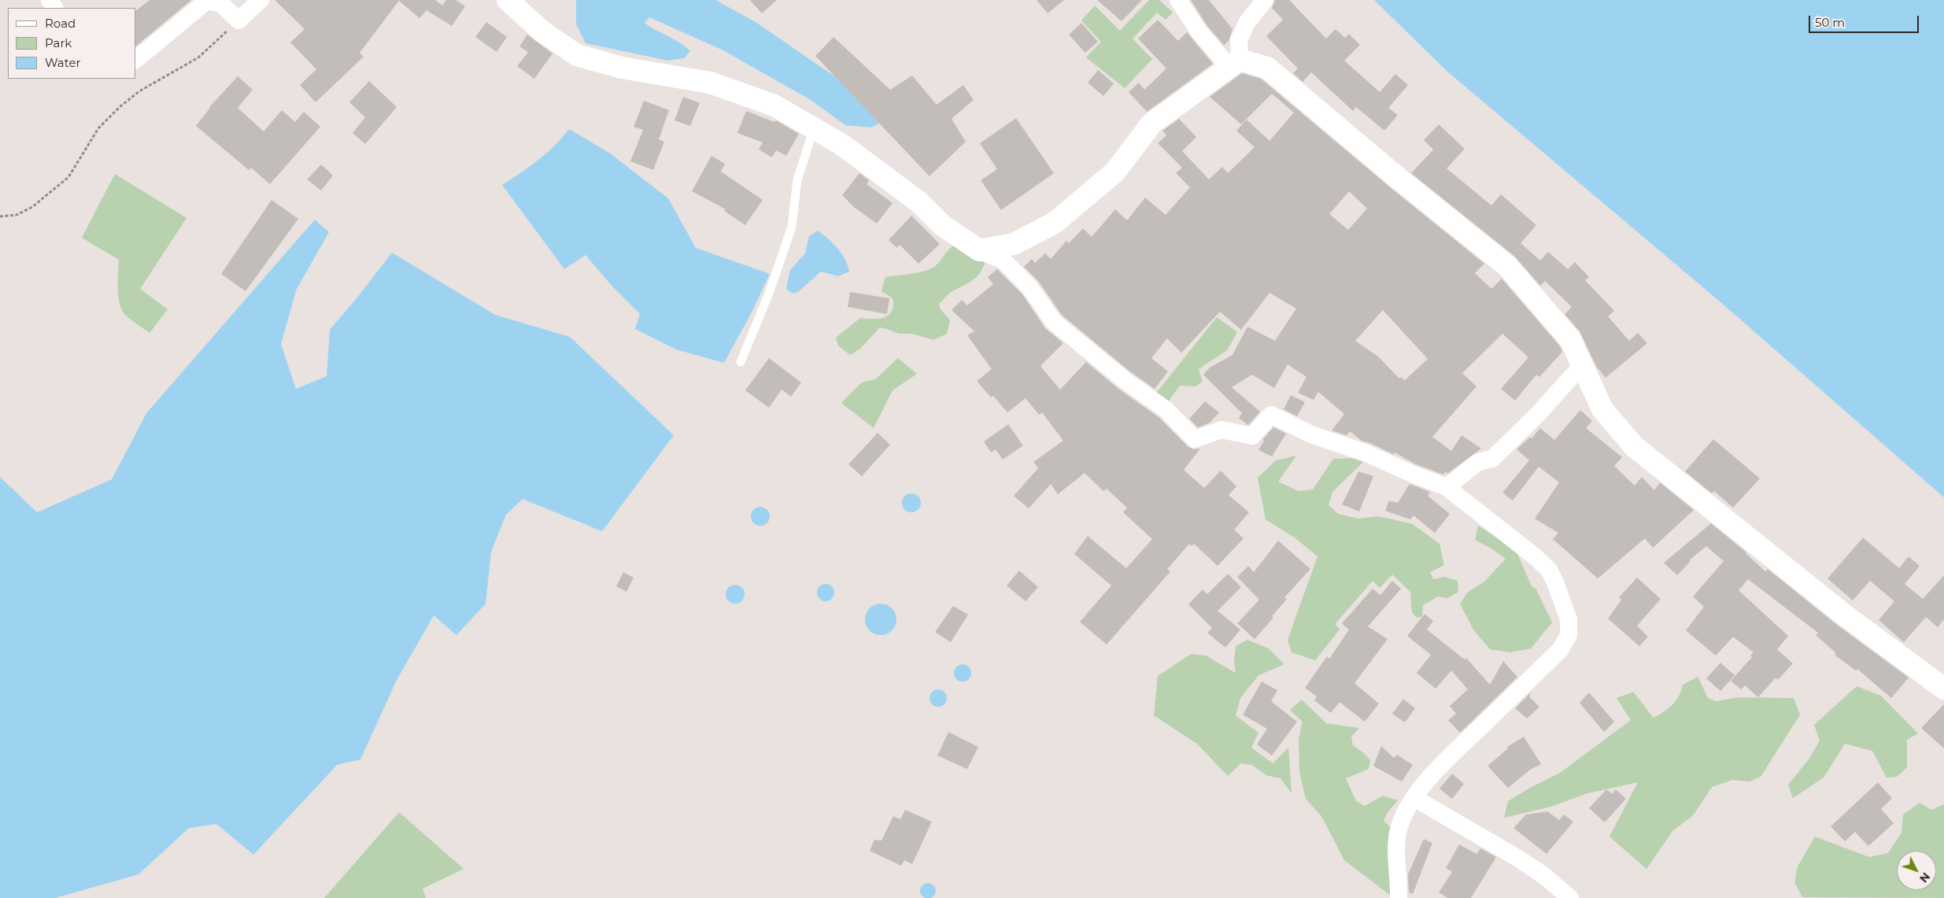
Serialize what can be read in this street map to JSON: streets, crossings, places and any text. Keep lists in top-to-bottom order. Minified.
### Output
{"legend":["Road","Park","Water"],"scale_bar":"50 m","north":"bottom right"}
